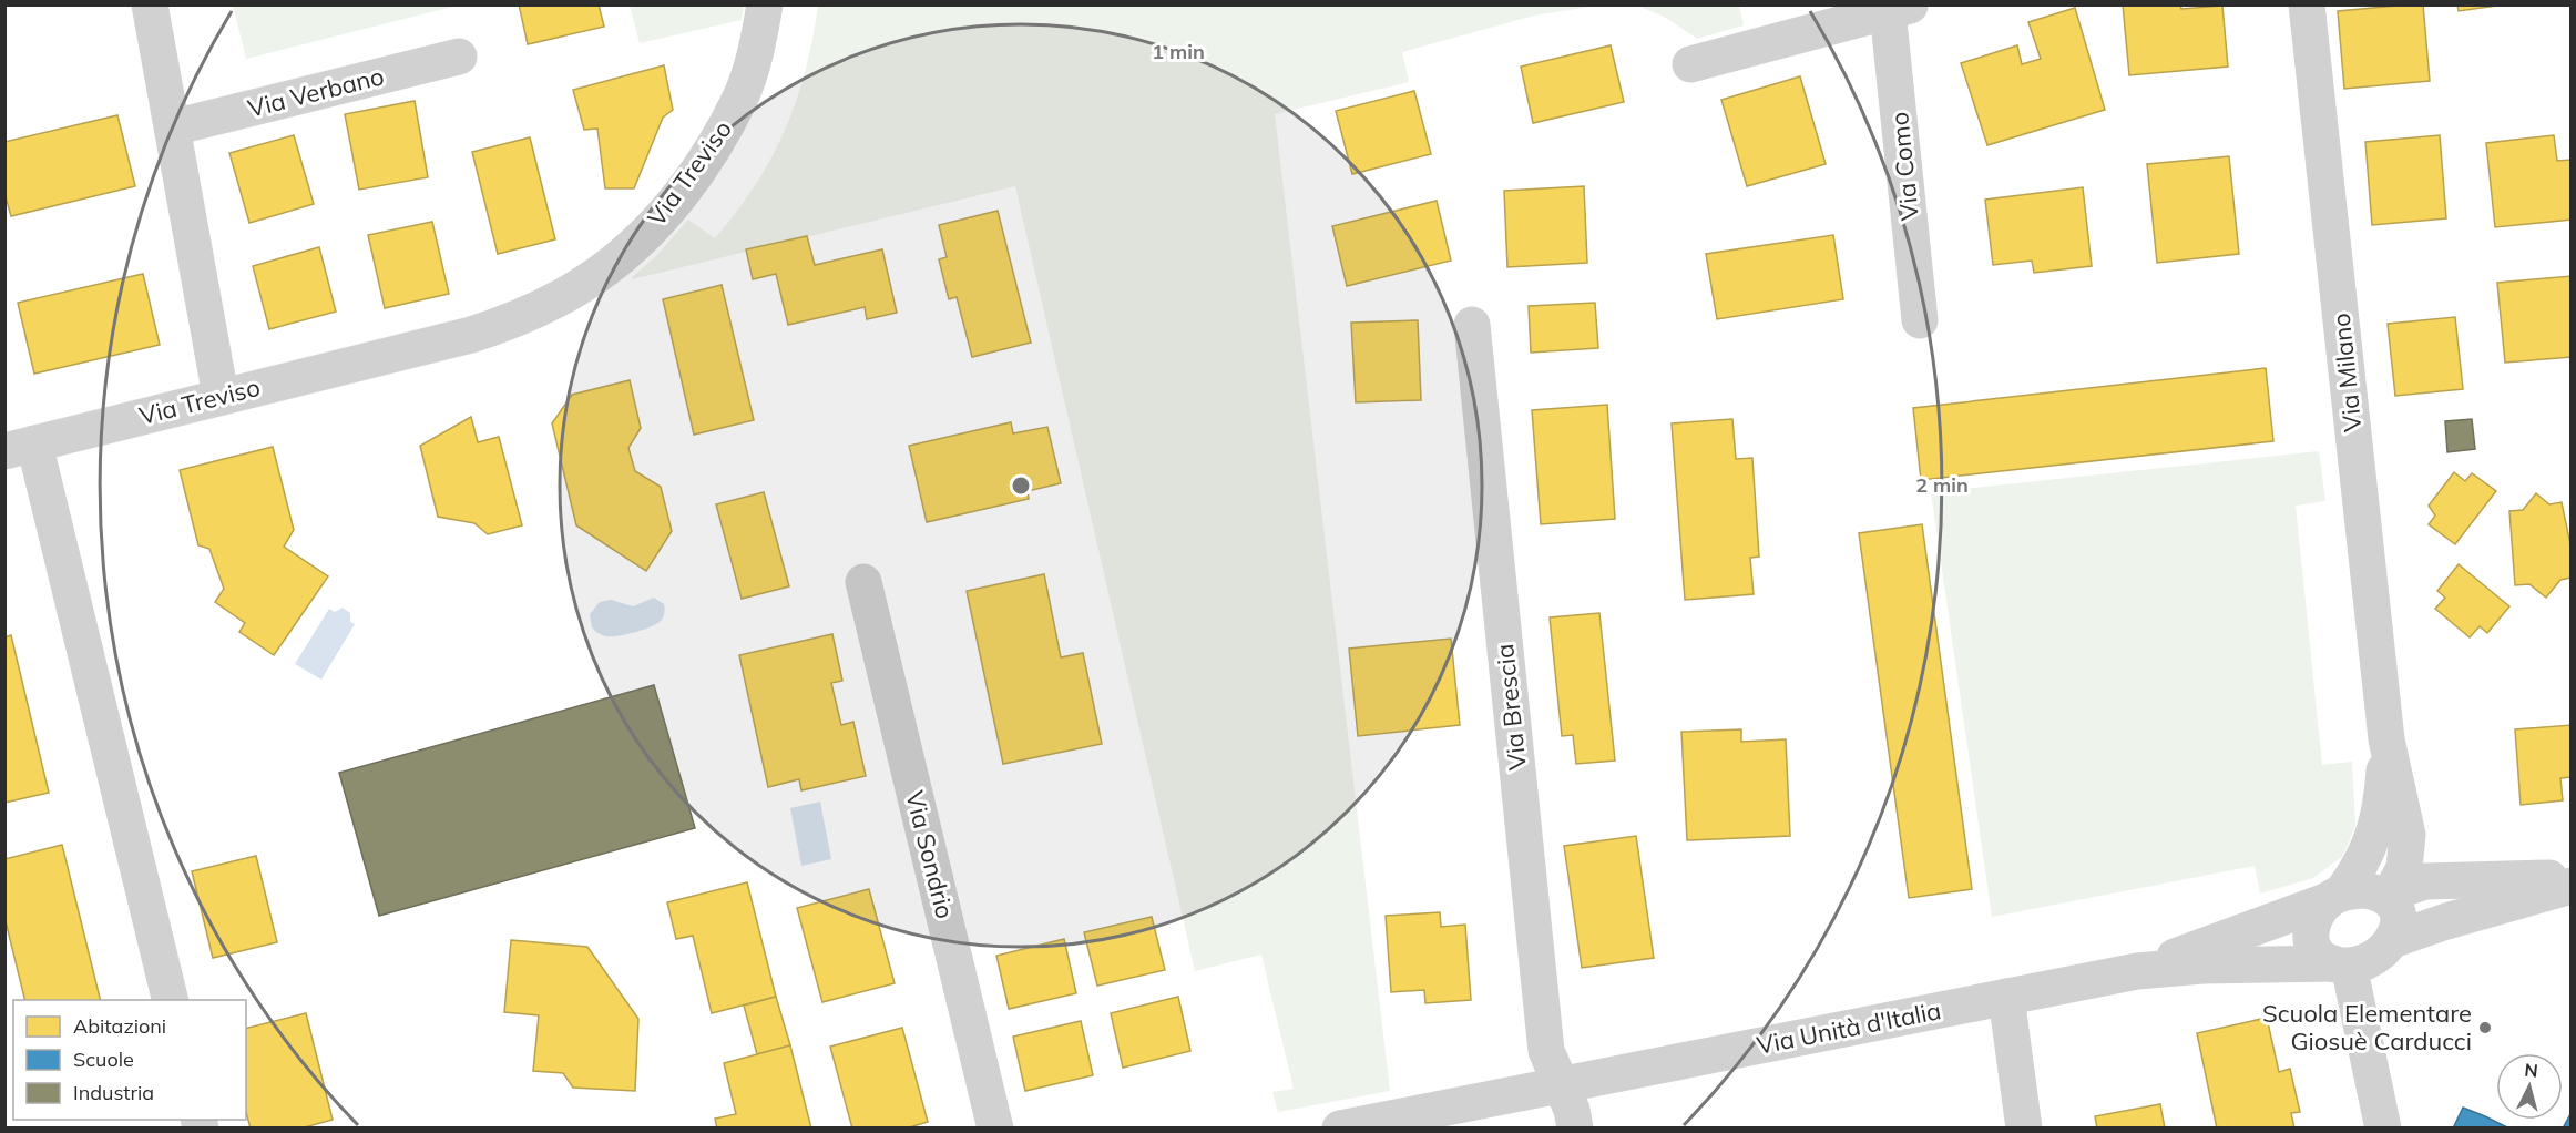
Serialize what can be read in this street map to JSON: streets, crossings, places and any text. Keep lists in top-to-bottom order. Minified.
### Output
{"streets":{"street":["Via Verbano","Via Como","Via Treviso","Via Milano","Via Brescia","Via Sondrio","Via Unità d'Italia"]},"crossings":[["Via Milano","Via Unità d'Italia"],["Via Brescia","Via Unità d'Italia"]],"places":["Scuola Elementare Giosuè Carducci"],"legend":["Abitazioni","Scuole","Industria"],"north":"top","rings":["1 min","2 min"]}
